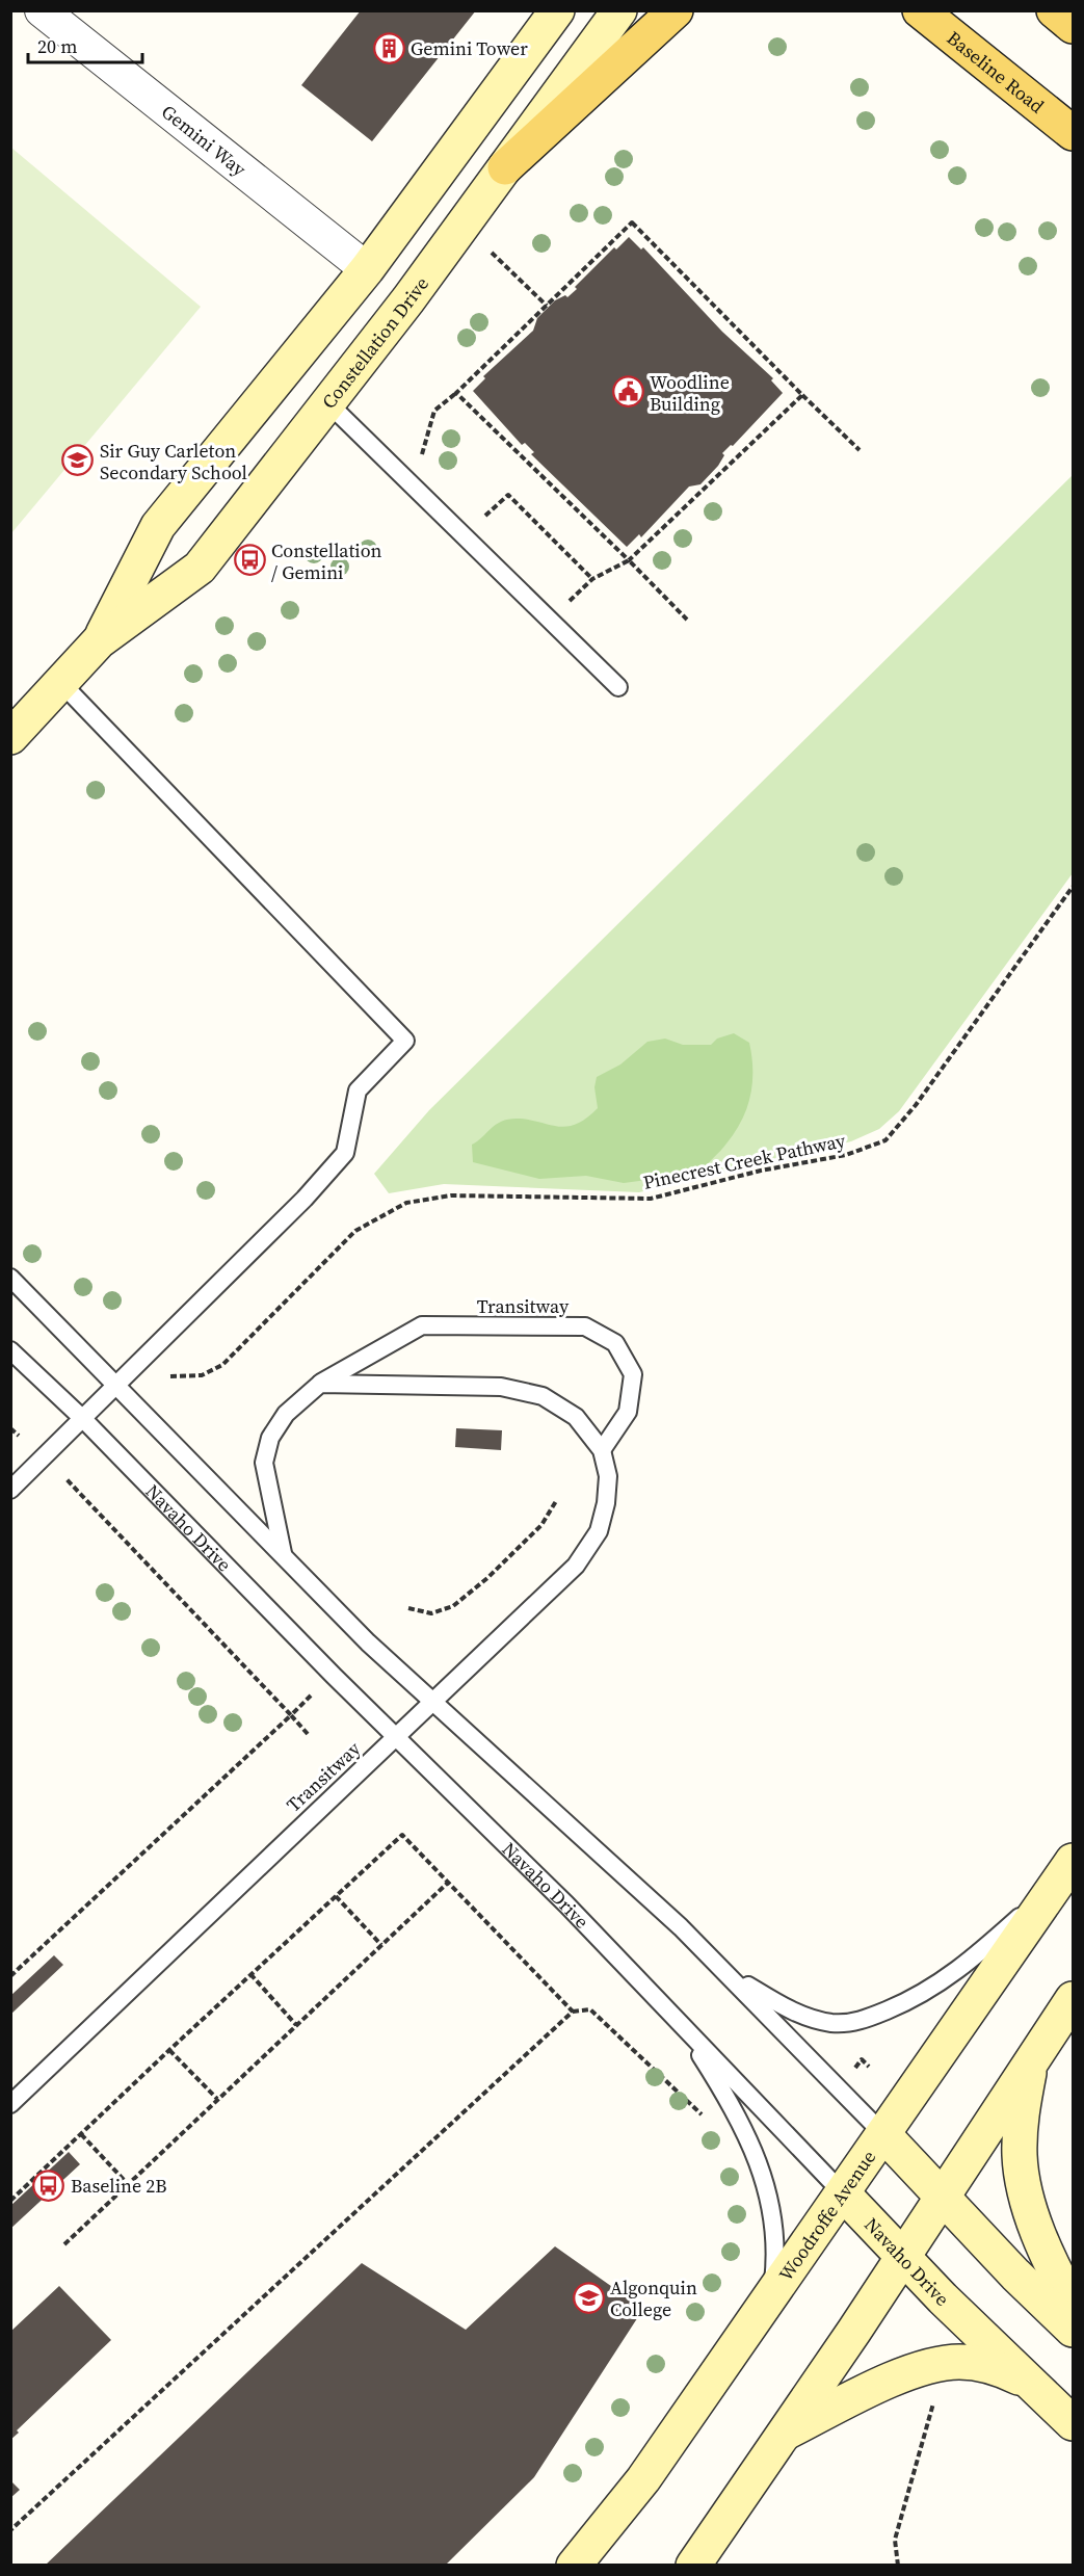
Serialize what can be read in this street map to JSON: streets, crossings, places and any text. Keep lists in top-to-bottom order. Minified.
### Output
{"streets":{"main road":["Baseline Road"],"street":["Gemini Way","Constellation Drive","Navaho Drive","Woodroffe Avenue"],"lane":["Transitway"],"path":["Pinecrest Creek Pathway"]},"crossings":[["Gemini Way","Constellation Drive"],["Transitway","Navaho Drive"],["Navaho Drive","Woodroffe Avenue"]],"places":{"building":["Gemini Tower"],"public building":["Woodline Building"],"school or university":["Sir Guy Carleton Secondary School","Algonquin College"],"bus stop":["Constellation / Gemini","Baseline 2B"]},"scale_bar":"20 m"}
